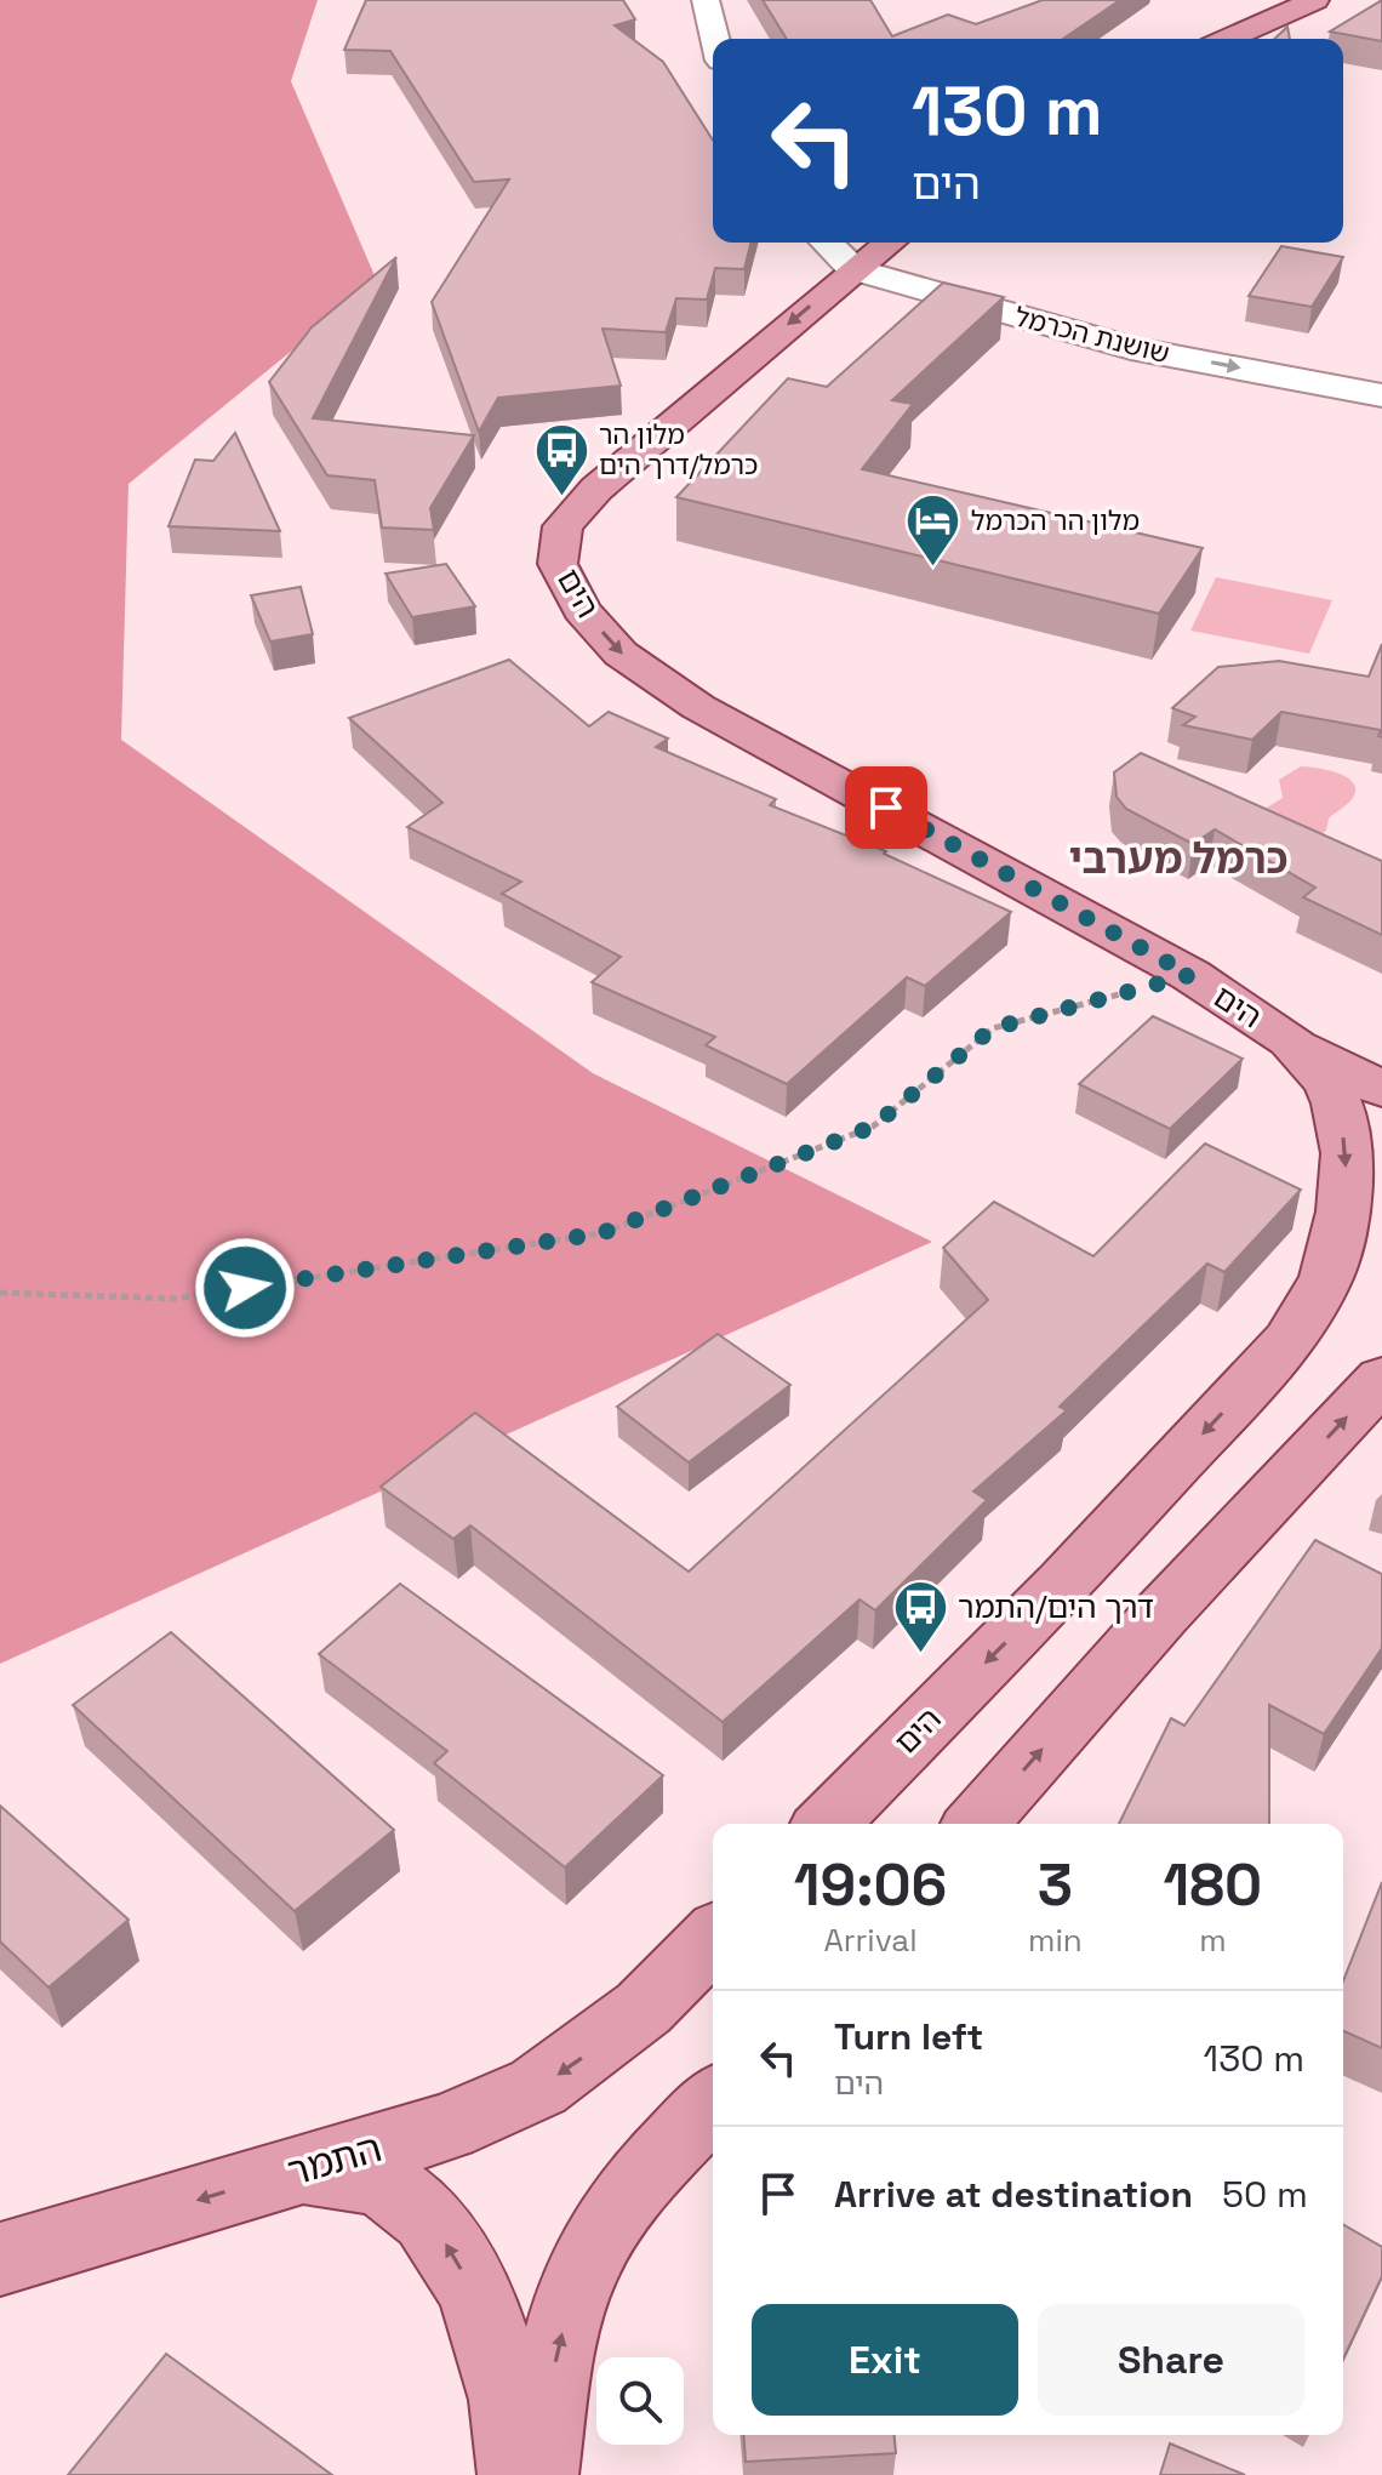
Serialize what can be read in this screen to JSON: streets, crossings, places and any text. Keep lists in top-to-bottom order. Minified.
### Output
{"streets":{"main road":["הים","התמר"],"street":["שושנת הכרמל"]},"crossings":[["שושנת הכרמל","הים"]],"one_way":["שושנת הכרמל","התמר"],"districts":["כרמל מערבי"],"places":{"bus stop":["מלון הר כרמל/דרך הים","דרך הים/התמר"],"hotel":["מלון הר הכרמל"]},"page":{"turn":["130 m","הים"],"eta":["19:06","Arrival","3","min","180","m"],"list":[{"name":"Turn left","note":"הים","value":"130 m"},{"name":"Arrive at destination","value":"50 m"}],"buttons":["Exit","Share"]}}
